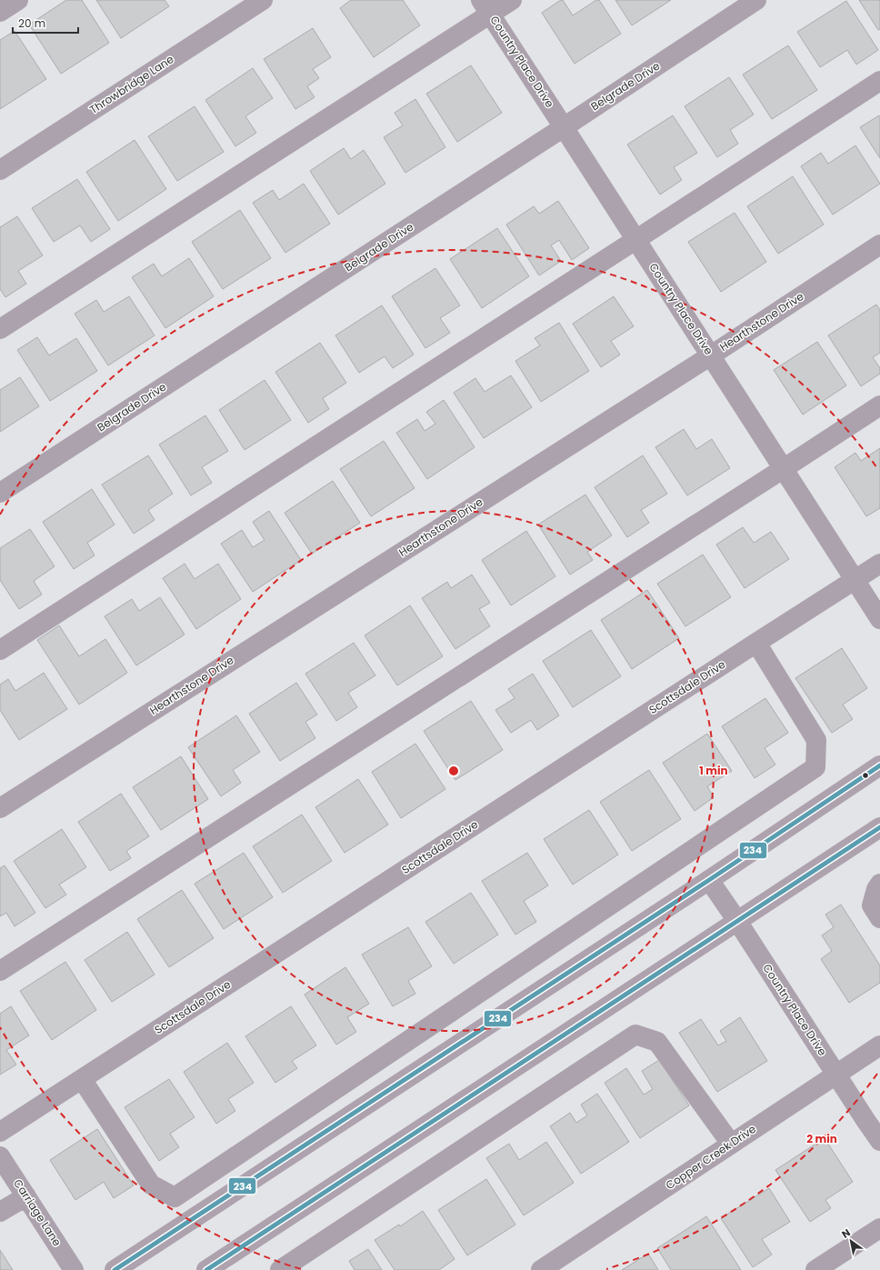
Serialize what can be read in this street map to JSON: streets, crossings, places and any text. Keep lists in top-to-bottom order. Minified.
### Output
{"streets":{"street":["Country Place Drive","Throwbridge Lane","Belgrade Drive","Hearthstone Drive","Scottsdale Drive","Copper Creek Drive","Carriage Lane"]},"crossings":[["Country Place Drive","Belgrade Drive"],["Country Place Drive","Hearthstone Drive"],["Country Place Drive","Scottsdale Drive"],["Country Place Drive","Copper Creek Drive"]],"lines":["transit line 234"],"scale_bar":"20 m","north":"top left","rings":["1 min","2 min"]}
